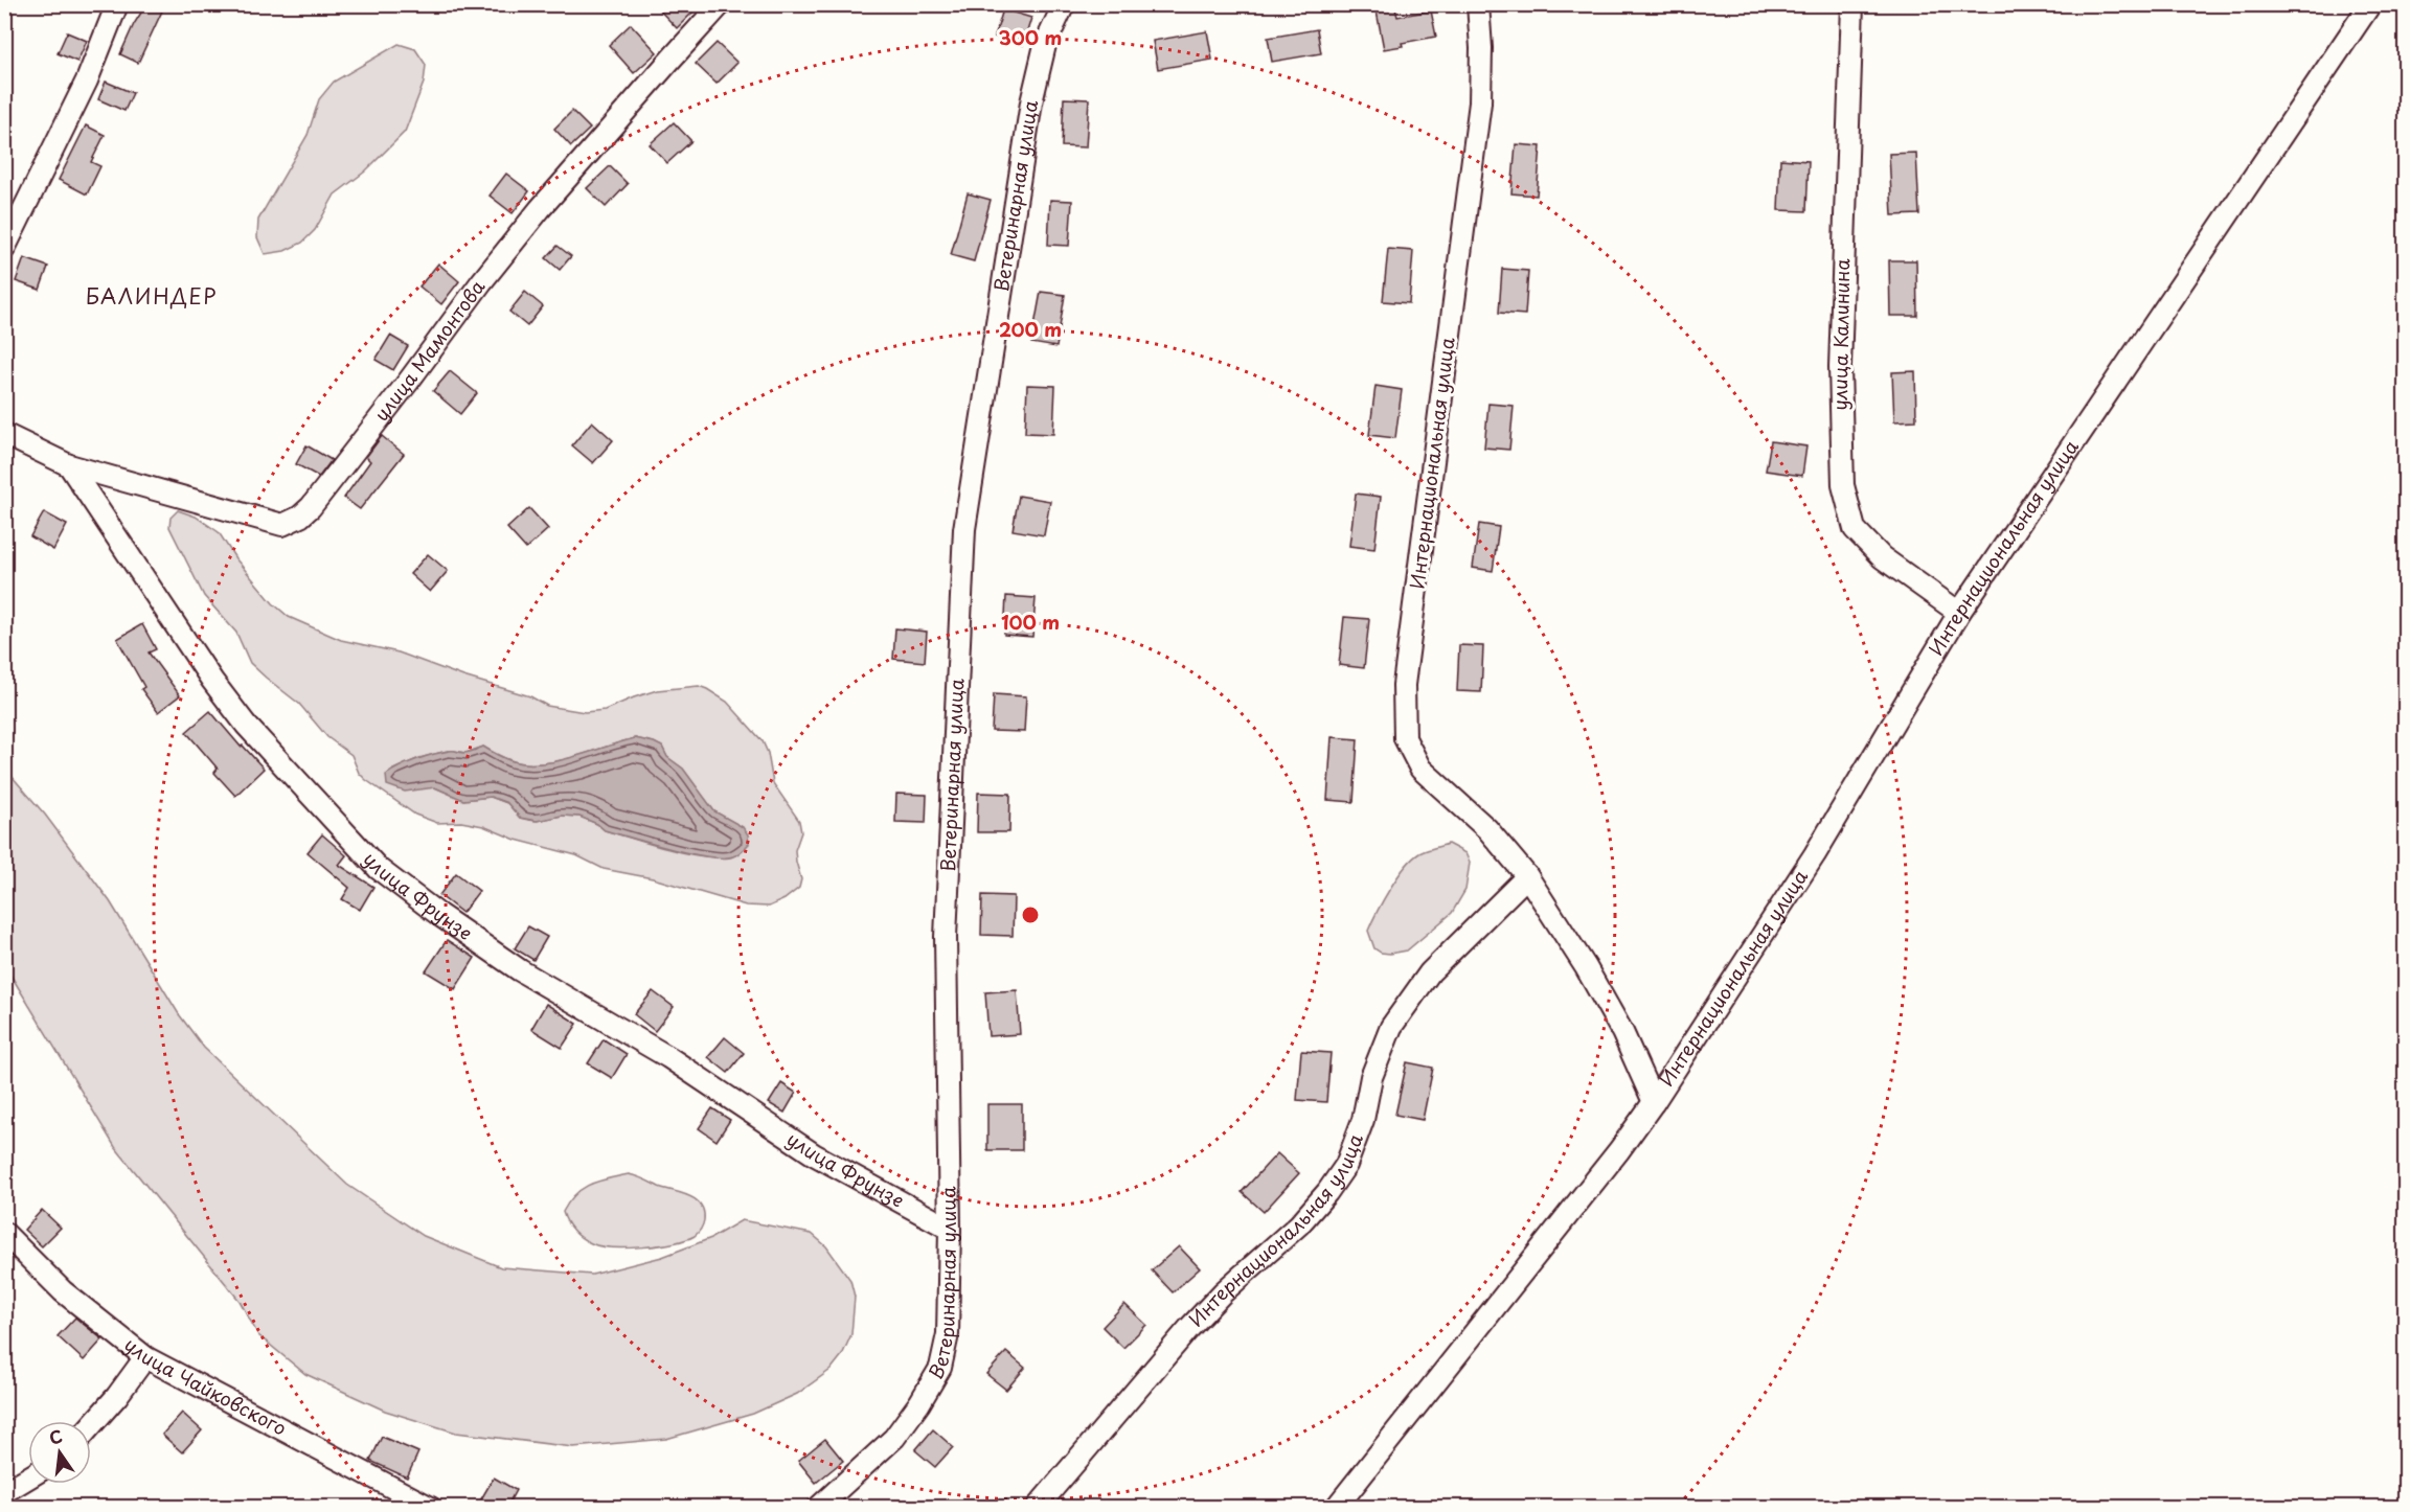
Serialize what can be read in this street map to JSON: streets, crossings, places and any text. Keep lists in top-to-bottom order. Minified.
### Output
{"streets":{"street":["Ветеринарная улица","улица Калинина","улица Мамонтова","Интернациональная улица","улица Фрунзе","улица Чайковского"]},"crossings":[["Ветеринарная улица","улица Фрунзе"],["улица Калинина","Интернациональная улица"],["улица Мамонтова","улица Фрунзе"]],"districts":["БАЛИНДЕР"],"north":"top","rings":["300 m","200 m","100 m"]}
